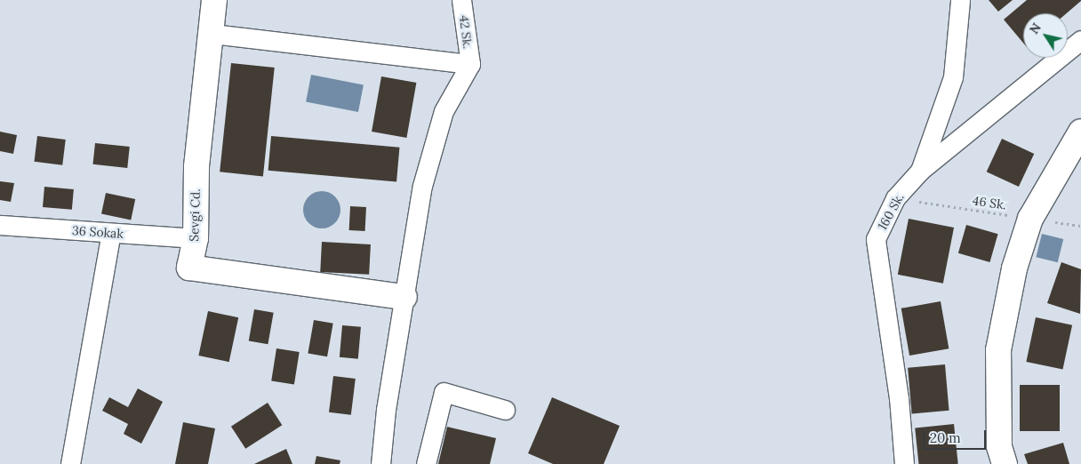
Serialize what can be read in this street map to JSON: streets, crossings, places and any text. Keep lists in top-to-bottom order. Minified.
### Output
{"streets":{"street":["42 Sk.","160 Sk.","Sevgi Cd.","36 Sokak"],"path":["46 Sk."]},"crossings":[["46 Sk.","160 Sk."],["Sevgi Cd.","36 Sokak"]],"scale_bar":"20 m","north":"top left"}
